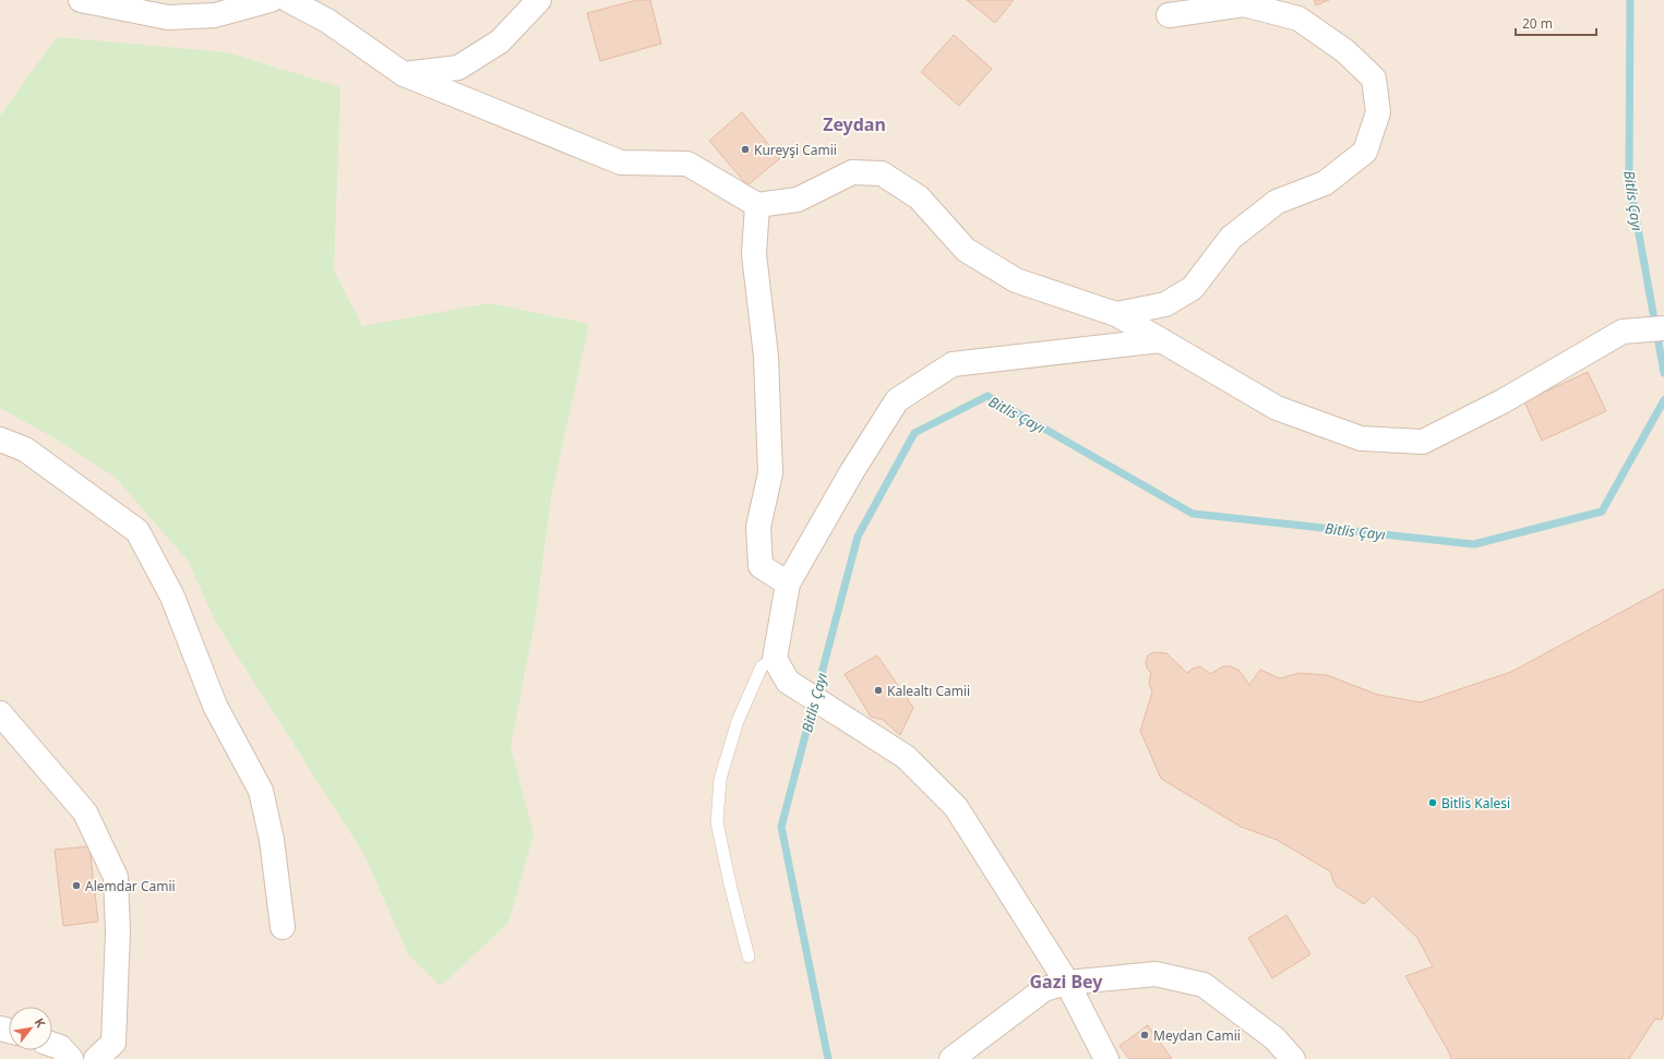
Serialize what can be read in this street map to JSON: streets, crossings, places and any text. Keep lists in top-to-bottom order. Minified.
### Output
{"districts":["Zeydan","Gazi Bey"],"water":["Bitlis Çayı"],"places":["Kureyşi Camii","Kalealtı Camii","Bitlis Kalesi","Alemdar Camii","Meydan Camii"],"scale_bar":"20 m","north":"top right"}
